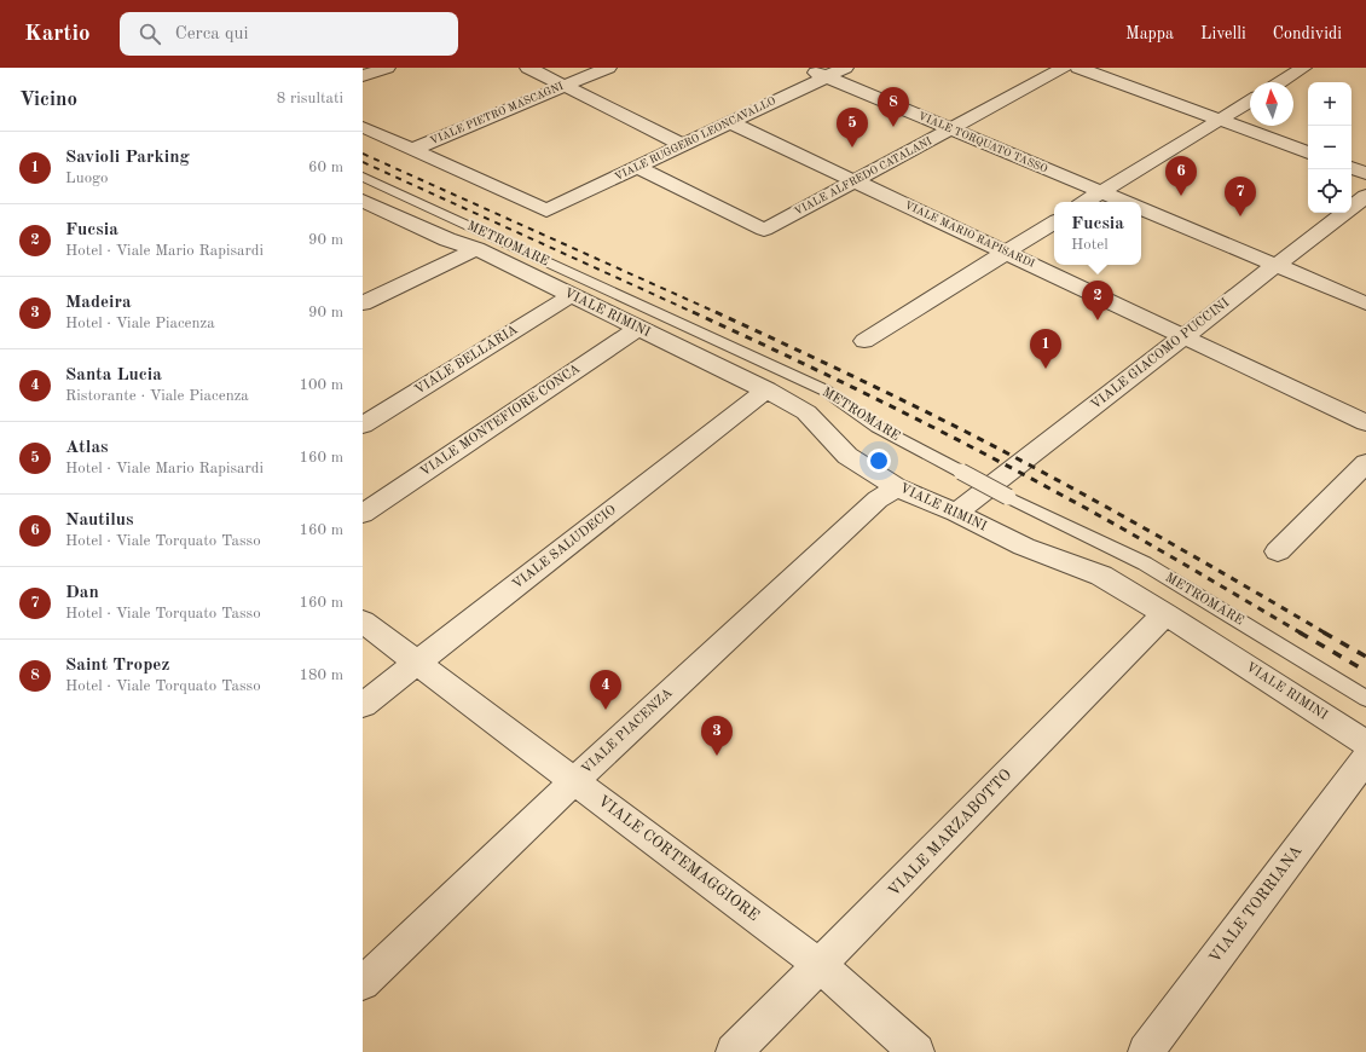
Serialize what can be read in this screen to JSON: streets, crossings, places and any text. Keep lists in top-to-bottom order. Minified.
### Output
{"streets":{"street":["VIALE PIETRO MASCAGNI","VIALE RUGGERO LEONCAVALLO","VIALE TORQUATO TASSO","VIALE ALFREDO CATALANI","VIALE MARIO RAPISARDI","VIALE RIMINI","VIALE GIACOMO PUCCINI","VIALE BELLARIA","VIALE MONTEFIORE CONCA","VIALE SALUDECIO","VIALE PIACENZA","VIALE MARZABOTTO","VIALE CORTEMAGGIORE","VIALE TORRIANA"],"lane":["METROMARE"]},"crossings":[["VIALE PIETRO MASCAGNI","VIALE RUGGERO LEONCAVALLO"],["VIALE RUGGERO LEONCAVALLO","VIALE TORQUATO TASSO"],["VIALE RUGGERO LEONCAVALLO","VIALE ALFREDO CATALANI"],["VIALE RUGGERO LEONCAVALLO","VIALE MARIO RAPISARDI"],["VIALE TORQUATO TASSO","VIALE ALFREDO CATALANI"],["VIALE ALFREDO CATALANI","VIALE MARIO RAPISARDI"],["VIALE MARIO RAPISARDI","VIALE GIACOMO PUCCINI"],["VIALE RIMINI","VIALE GIACOMO PUCCINI"],["VIALE RIMINI","VIALE BELLARIA"],["VIALE RIMINI","VIALE MONTEFIORE CONCA"],["VIALE RIMINI","VIALE SALUDECIO"],["VIALE RIMINI","VIALE PIACENZA"],["VIALE RIMINI","VIALE MARZABOTTO"],["VIALE SALUDECIO","VIALE CORTEMAGGIORE"],["VIALE PIACENZA","VIALE CORTEMAGGIORE"],["VIALE MARZABOTTO","VIALE CORTEMAGGIORE"]],"north":"top","page":{"header":"Kartio","search":"Cerca qui","nav":["Mappa","Livelli","Condividi"],"heading":["Vicino","8 risultati"],"map_buttons":["+","−"],"pins":["8","5","6","7","2","1","4","3"],"list":[{"mark":"1","name":"Savioli Parking","note":"Luogo","value":"60 m"},{"mark":"2","name":"Fucsia","note":"Hotel · Viale Mario Rapisardi","value":"90 m"},{"mark":"3","name":"Madeira","note":"Hotel · Viale Piacenza","value":"90 m"},{"mark":"4","name":"Santa Lucia","note":"Ristorante · Viale Piacenza","value":"100 m"},{"mark":"5","name":"Atlas","note":"Hotel · Viale Mario Rapisardi","value":"160 m"},{"mark":"6","name":"Nautilus","note":"Hotel · Viale Torquato Tasso","value":"160 m"},{"mark":"7","name":"Dan","note":"Hotel · Viale Torquato Tasso","value":"160 m"},{"mark":"8","name":"Saint Tropez","note":"Hotel · Viale Torquato Tasso","value":"180 m"}],"popup":["Fucsia","Hotel"]}}
